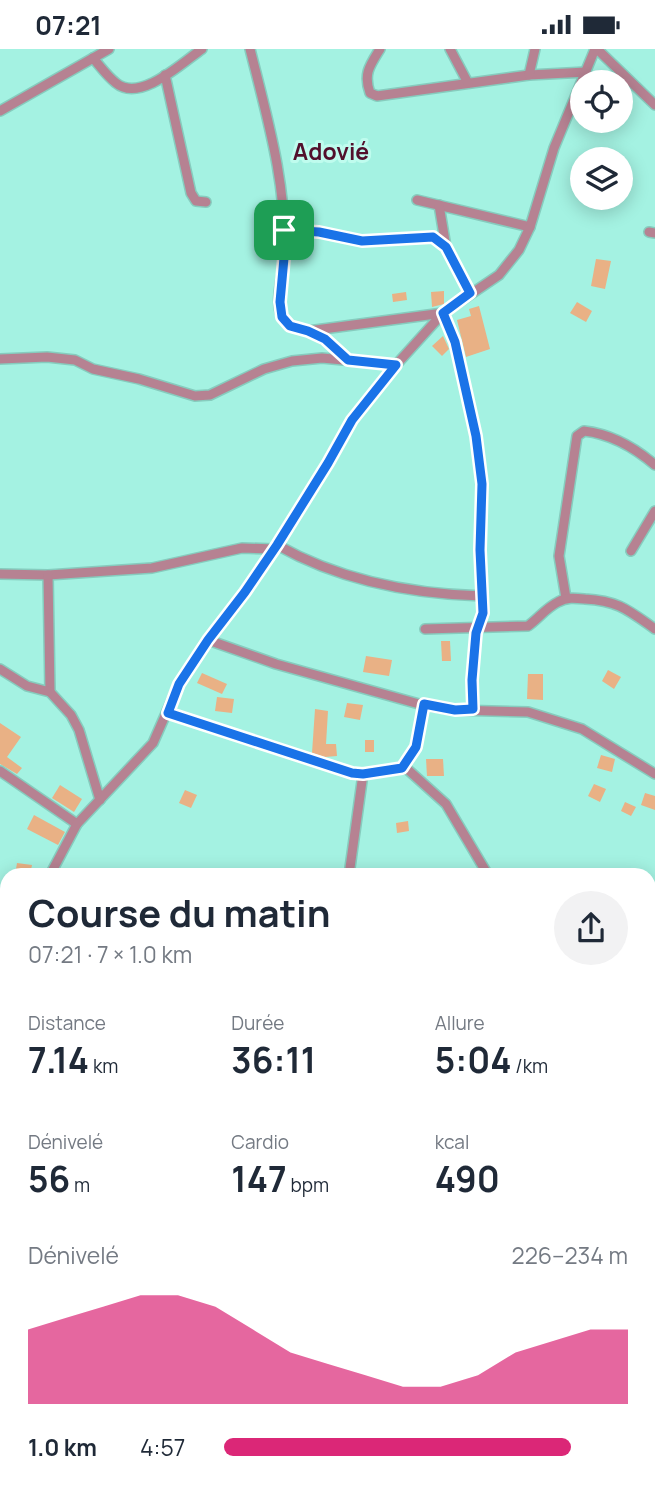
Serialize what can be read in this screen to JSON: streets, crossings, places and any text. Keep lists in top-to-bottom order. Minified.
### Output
{"districts":["Adovié"],"page":{"status":"07:21","heading":["Course du matin","07:21 · 7 × 1.0 km"],"stats":[["Distance","7.14 km"],["Durée","36:11"],["Allure","5:04 /km"],["Dénivelé","56 m"],["Cardio","147 bpm"],["kcal","490"]],"chart":["Dénivelé","226–234 m"],"list":[{"name":"1.0 km","note":"4:57"}]}}
